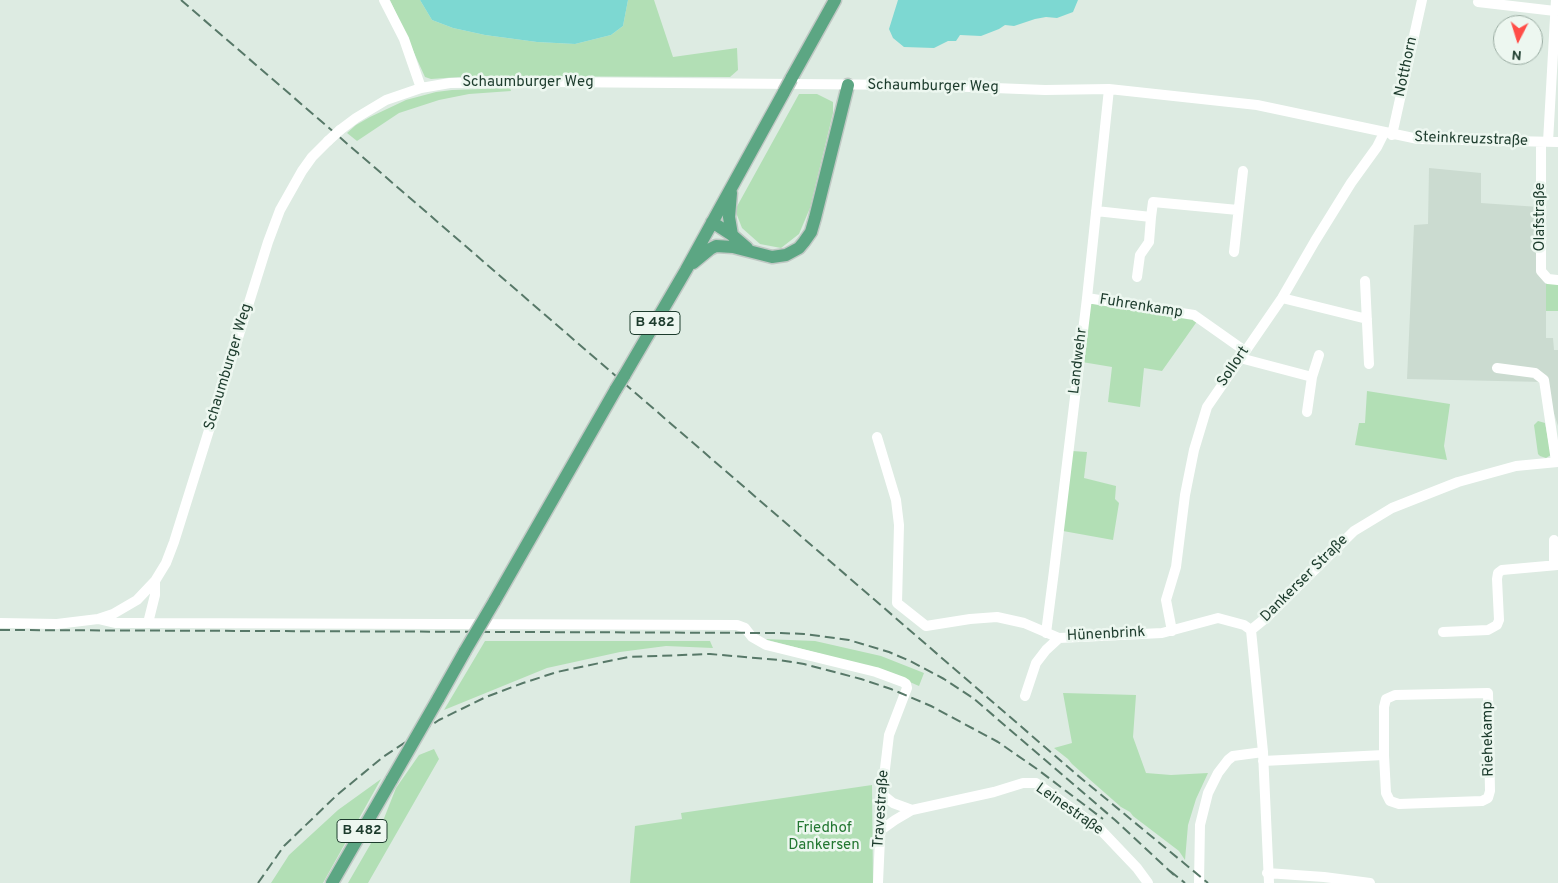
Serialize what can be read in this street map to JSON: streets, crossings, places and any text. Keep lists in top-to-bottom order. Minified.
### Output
{"streets":{"main road":["B 482"],"street":["Notthorn","Schaumburger Weg","Steinkreuzstraße","Olafstraße","Fuhrenkamp","Landwehr","Sollort","Dankerser Straße","Hünenbrink","Riehekamp","Travestraße","Leinestraße"]},"crossings":[["Notthorn","Schaumburger Weg"],["Notthorn","Steinkreuzstraße"],["Notthorn","Sollort"],["Schaumburger Weg","Steinkreuzstraße"],["Schaumburger Weg","Landwehr"],["Schaumburger Weg","Sollort"],["Steinkreuzstraße","Olafstraße"],["Steinkreuzstraße","Sollort"],["Fuhrenkamp","Landwehr"],["Fuhrenkamp","Sollort"],["Landwehr","Hünenbrink"],["Sollort","Hünenbrink"],["Dankerser Straße","Hünenbrink"],["Travestraße","Leinestraße"]],"parks":["Friedhof Dankersen"],"north":"bottom"}
